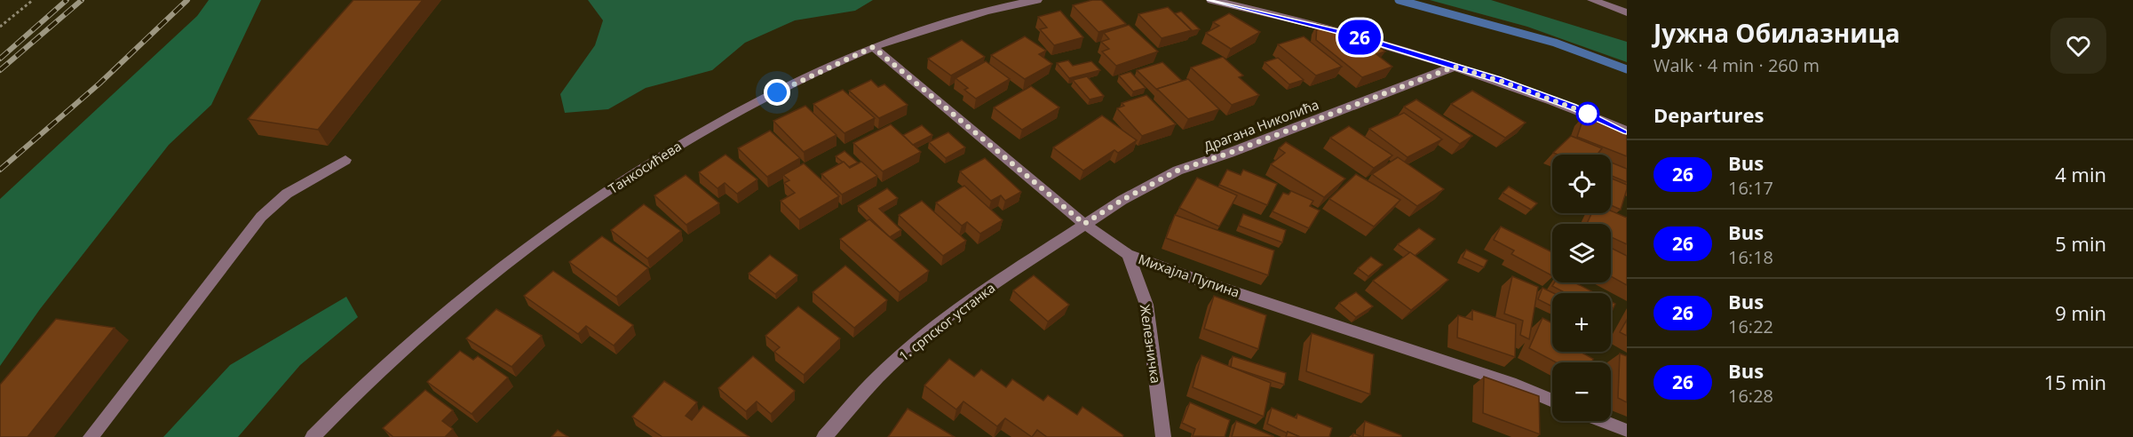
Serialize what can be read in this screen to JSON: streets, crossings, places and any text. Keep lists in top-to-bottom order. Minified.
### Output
{"streets":{"street":["Драгана Николића","Танкосићева","Михајла Пупина","1. српског устанка","Железничка"]},"crossings":[["Драгана Николића","Михајла Пупина"],["Драгана Николића","1. српског устанка"],["Танкосићева","Михајла Пупина"],["Михајла Пупина","1. српског устанка"],["Михајла Пупина","Железничка"]],"lines":["bus line 26"],"page":{"on_map":"26","heading":[["Јужна Обилазница","Walk · 4 min · 260 m"],"Departures"],"list":[{"mark":"26","name":"Bus","note":"16:17","value":"4 min"},{"mark":"26","name":"Bus","note":"16:18","value":"5 min"},{"mark":"26","name":"Bus","note":"16:22","value":"9 min"},{"mark":"26","name":"Bus","note":"16:28","value":"15 min"}],"map_buttons":["+","−"]}}
